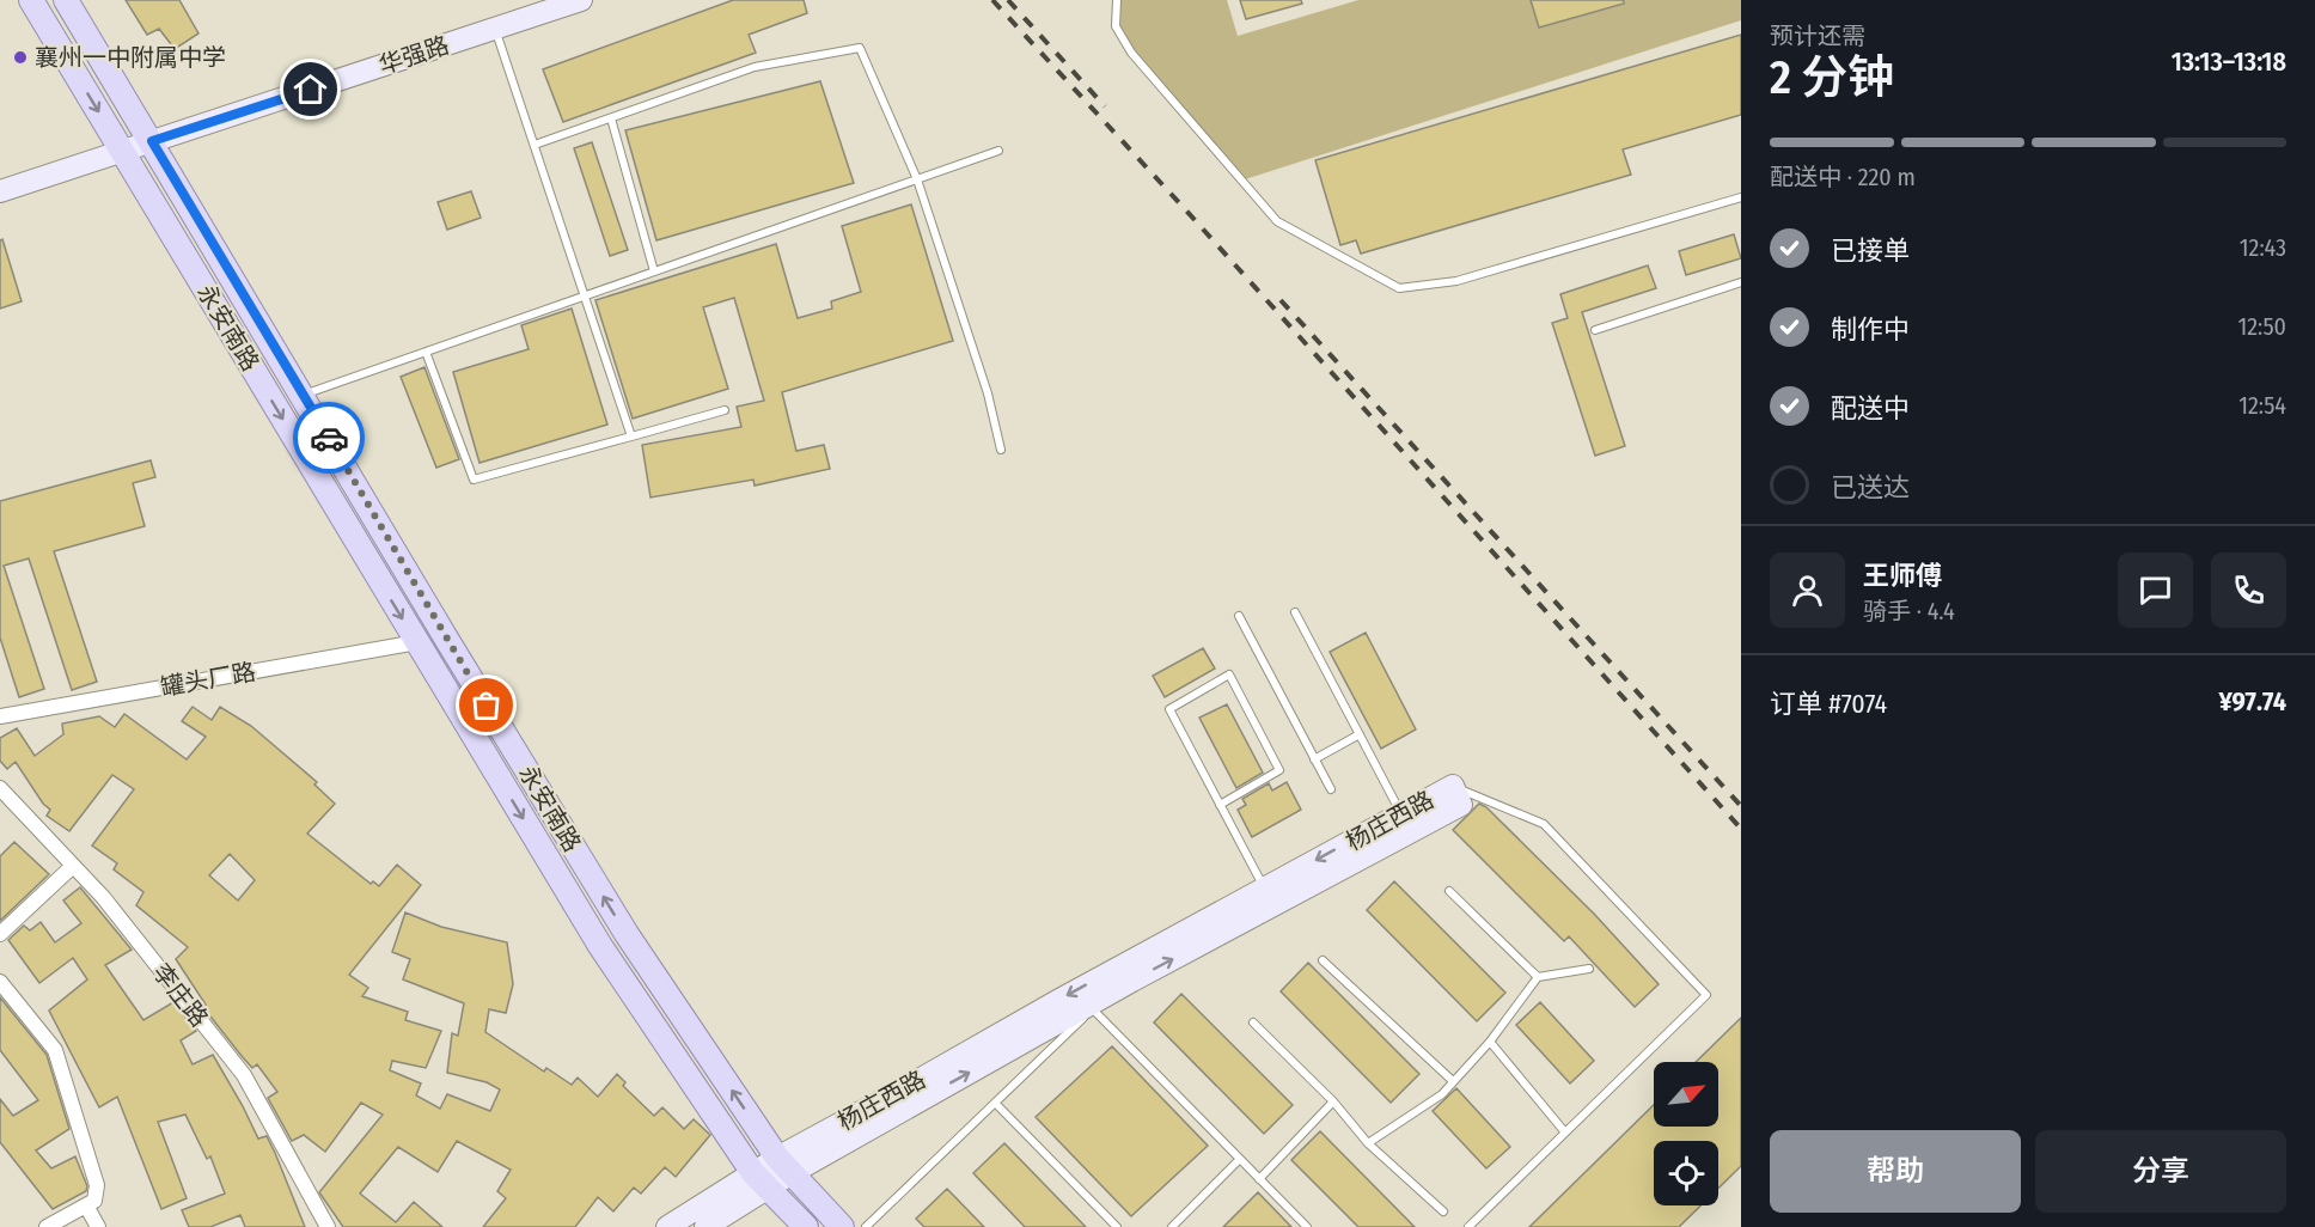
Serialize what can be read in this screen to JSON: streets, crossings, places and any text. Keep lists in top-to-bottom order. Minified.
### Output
{"streets":{"main road":["永安南路"],"street":["华强路","罐头厂路","杨庄西路","李庄路"]},"crossings":[["华强路","永安南路"],["永安南路","罐头厂路"],["永安南路","杨庄西路"]],"places":["襄州一中附属中学"],"north":"top right","page":{"heading":["2 分钟","预计还需","13:13–13:18"],"panel":["王师傅","骑手 · 4.4","订单 #7074","¥97.74"],"bar":"配送中 · 220 m","list":[["已接单","12:43"],["制作中","12:50"],["配送中","12:54"],"已送达"],"buttons":["帮助","分享"]}}
